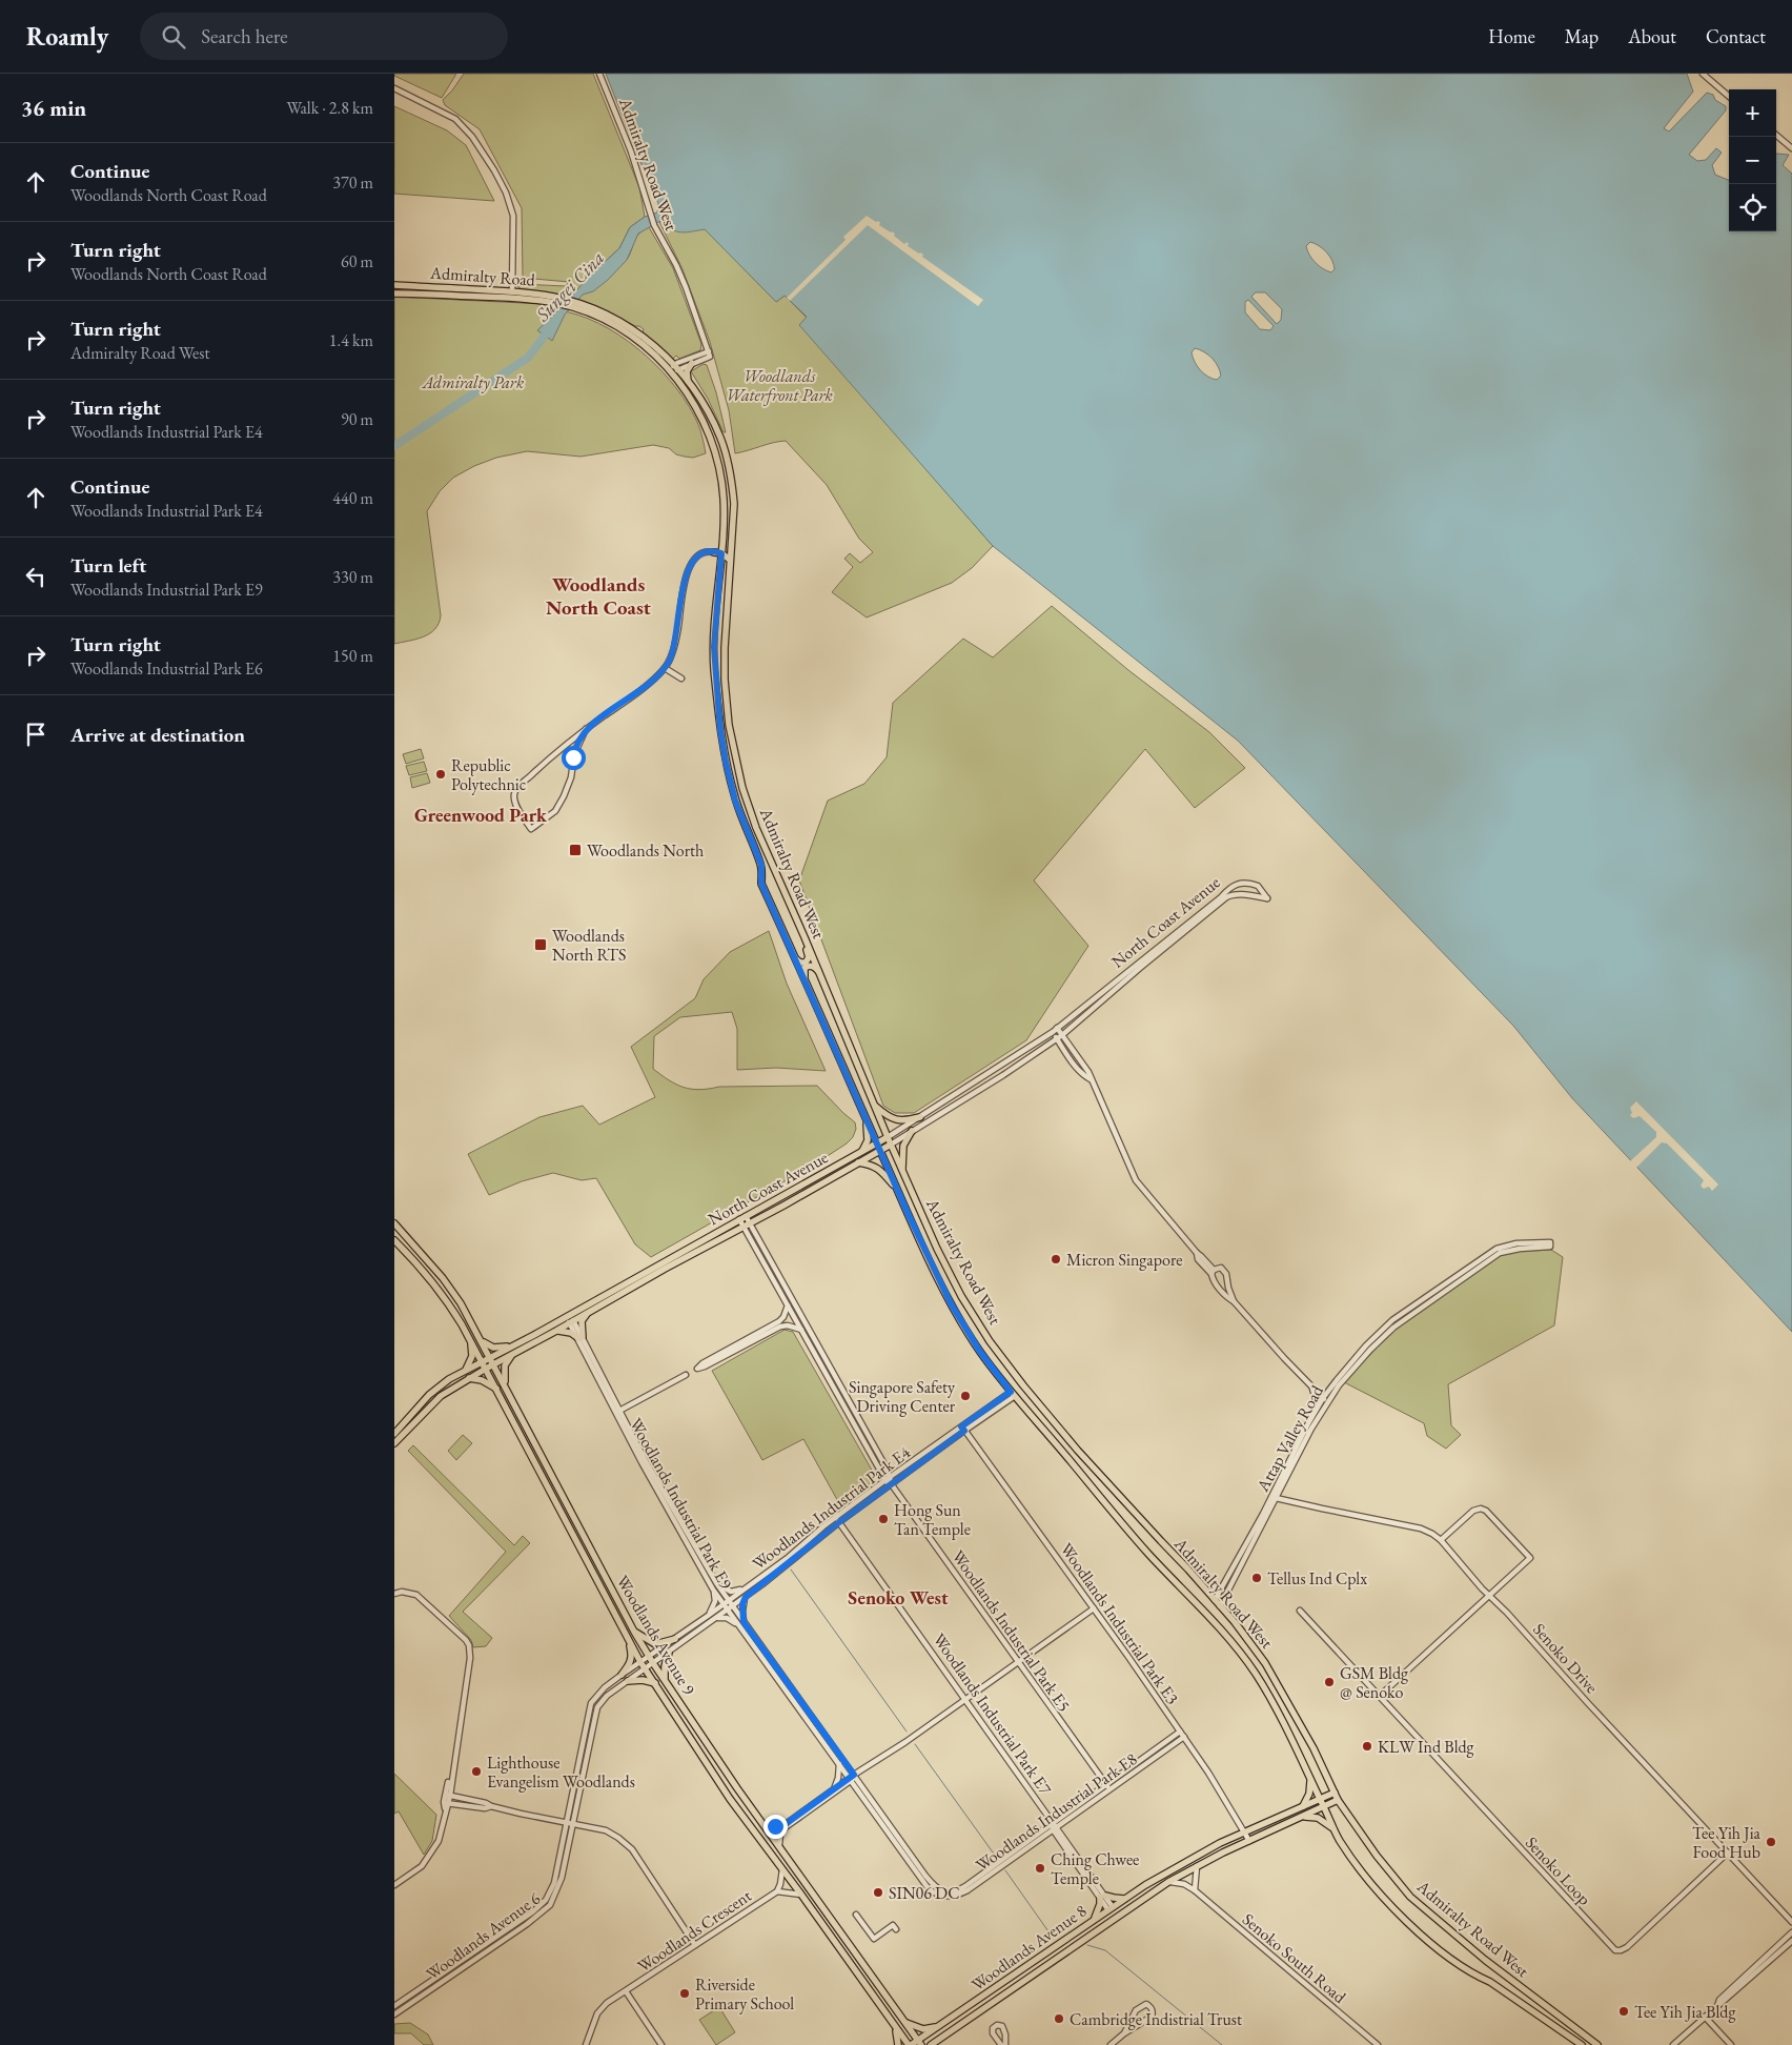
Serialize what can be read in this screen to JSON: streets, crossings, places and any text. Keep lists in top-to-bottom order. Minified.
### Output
{"streets":{"main road":["Admiralty Road West","Admiralty Road","North Coast Avenue","Woodlands Avenue 9","Woodlands Avenue 8"],"street":["Attap Valley Road","Woodlands Industrial Park E9","Woodlands Industrial Park E4","Woodlands Industrial Park E3","Woodlands Industrial Park E5","Senoko Drive","Woodlands Industrial Park E7","Woodlands Industrial Park E8","Senoko Loop","Woodlands Crescent","Woodlands Avenue 6","Senoko South Road"]},"crossings":[["Admiralty Road West","Admiralty Road"],["Admiralty Road West","North Coast Avenue"],["Admiralty Road West","Attap Valley Road"],["Admiralty Road West","Woodlands Industrial Park E4"],["Admiralty Road West","Woodlands Avenue 8"],["North Coast Avenue","Woodlands Industrial Park E9"],["North Coast Avenue","Woodlands Industrial Park E5"],["North Coast Avenue","Woodlands Avenue 9"],["Attap Valley Road","Senoko Drive"],["Woodlands Industrial Park E9","Woodlands Industrial Park E4"],["Woodlands Industrial Park E9","Woodlands Industrial Park E8"],["Woodlands Industrial Park E4","Woodlands Industrial Park E3"],["Woodlands Industrial Park E4","Woodlands Industrial Park E5"],["Woodlands Industrial Park E4","Woodlands Avenue 9"],["Woodlands Industrial Park E4","Woodlands Industrial Park E7"],["Woodlands Industrial Park E4","Woodlands Avenue 6"],["Woodlands Industrial Park E3","Woodlands Industrial Park E8"],["Woodlands Industrial Park E3","Woodlands Avenue 8"],["Woodlands Industrial Park E5","Woodlands Industrial Park E8"],["Woodlands Avenue 9","Woodlands Crescent"],["Woodlands Avenue 9","Woodlands Avenue 6"],["Woodlands Avenue 9","Woodlands Avenue 8"],["Senoko Drive","Senoko Loop"],["Woodlands Industrial Park E7","Woodlands Industrial Park E8"],["Woodlands Industrial Park E7","Woodlands Avenue 8"],["Woodlands Avenue 8","Senoko South Road"]],"districts":["Woodlands North Coast","Greenwood Park","Senoko West"],"water":["Sungei Cina"],"parks":["Woodlands Waterfront Park","Admiralty Park"],"places":{"other":["Republic Polytechnic","Micron Singapore","Singapore Safety Driving Center","Hong Sun Tan Temple","Tellus Ind Cplx","GSM Bldg @ Senoko","KLW Ind Bldg","Lighthouse Evangelism Woodlands","Tee Yih Jia Food Hub","Ching Chwee Temple","SIN06 DC","Riverside Primary School","Tee Yih Jia Bldg","Cambridge Indistrial Trust"],"transit":["Woodlands North","Woodlands North RTS"]},"page":{"header":"Roamly","search":"Search here","nav":["Home","Map","About","Contact"],"heading":["36 min","Walk · 2.8 km"],"map_buttons":["+","−"],"list":[["Continue","Woodlands North Coast Road","370 m"],["Turn right","Woodlands North Coast Road","60 m"],["Turn right","Admiralty Road West","1.4 km"],["Turn right","Woodlands Industrial Park E4","90 m"],["Continue","Woodlands Industrial Park E4","440 m"],["Turn left","Woodlands Industrial Park E9","330 m"],["Turn right","Woodlands Industrial Park E6","150 m"],"Arrive at destination"]}}
